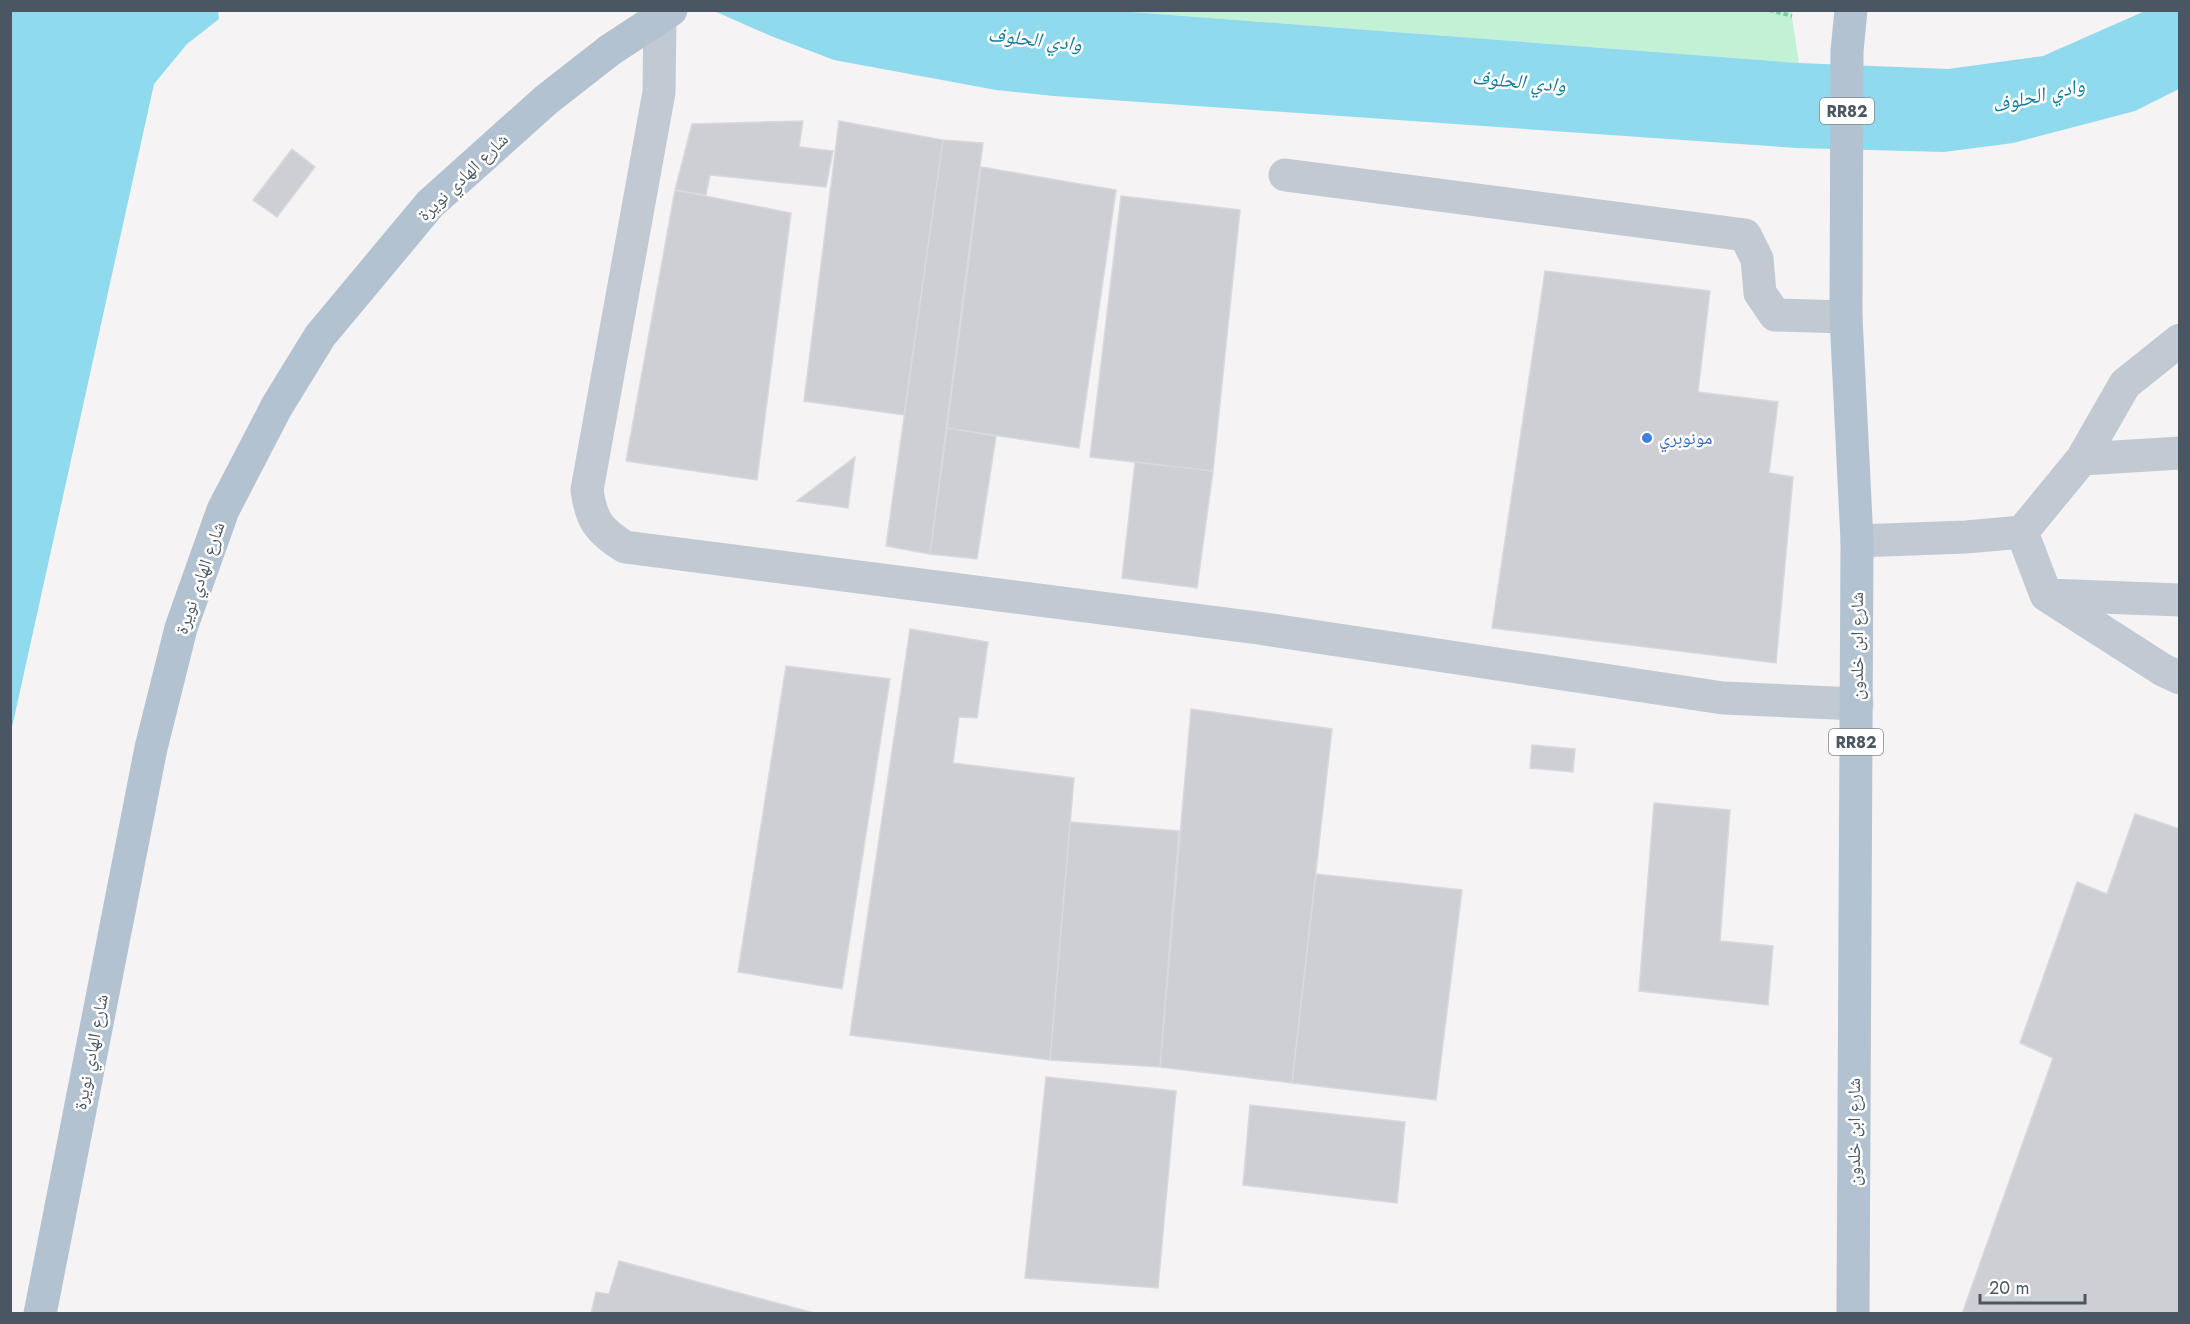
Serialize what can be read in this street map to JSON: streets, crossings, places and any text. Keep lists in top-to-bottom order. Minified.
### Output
{"streets":{"main road":["RR82","شارع الهادي نويرة","شارع ابن خلدون"]},"water":["وادي الحلوف"],"places":["مونوبري"],"scale_bar":"20 m"}
